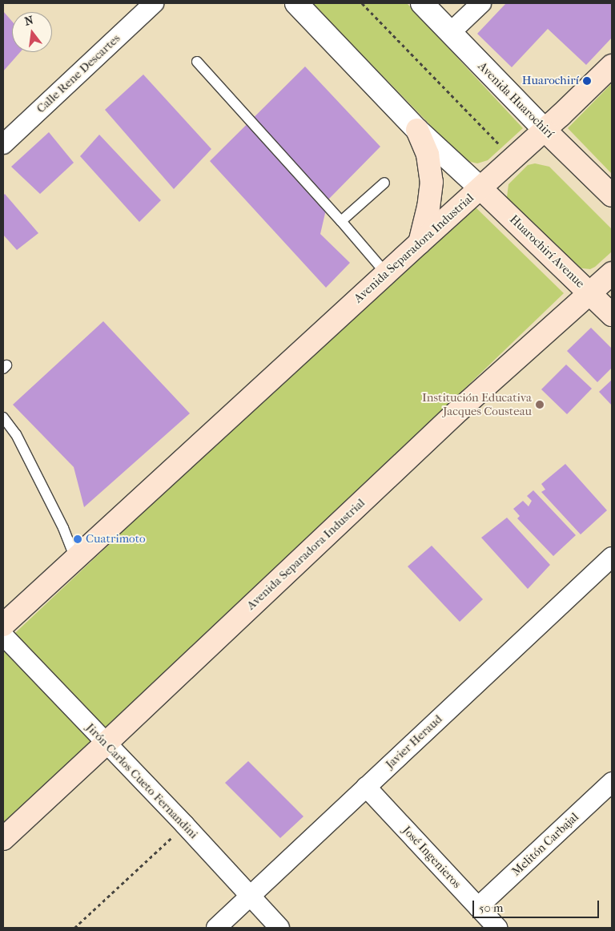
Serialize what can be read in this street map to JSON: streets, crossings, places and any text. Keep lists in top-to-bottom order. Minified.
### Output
{"streets":{"main road":["Avenida Huarochirí","Avenida Separadora Industrial","Huarochirí Avenue"],"street":["Calle Rene Descartes","Javier Heraud","Jirón Carlos Cueto Fernandini","Melitón Carbajal","José Ingenieros"]},"crossings":[["Avenida Huarochirí","Avenida Separadora Industrial"],["Avenida Separadora Industrial","Huarochirí Avenue"],["Avenida Separadora Industrial","Jirón Carlos Cueto Fernandini"],["Javier Heraud","Jirón Carlos Cueto Fernandini"],["Javier Heraud","José Ingenieros"],["Melitón Carbajal","José Ingenieros"]],"places":["Huarochirí","Institución Educativa Jacques Cousteau","Cuatrimoto"],"scale_bar":"50 m","north":"top"}
